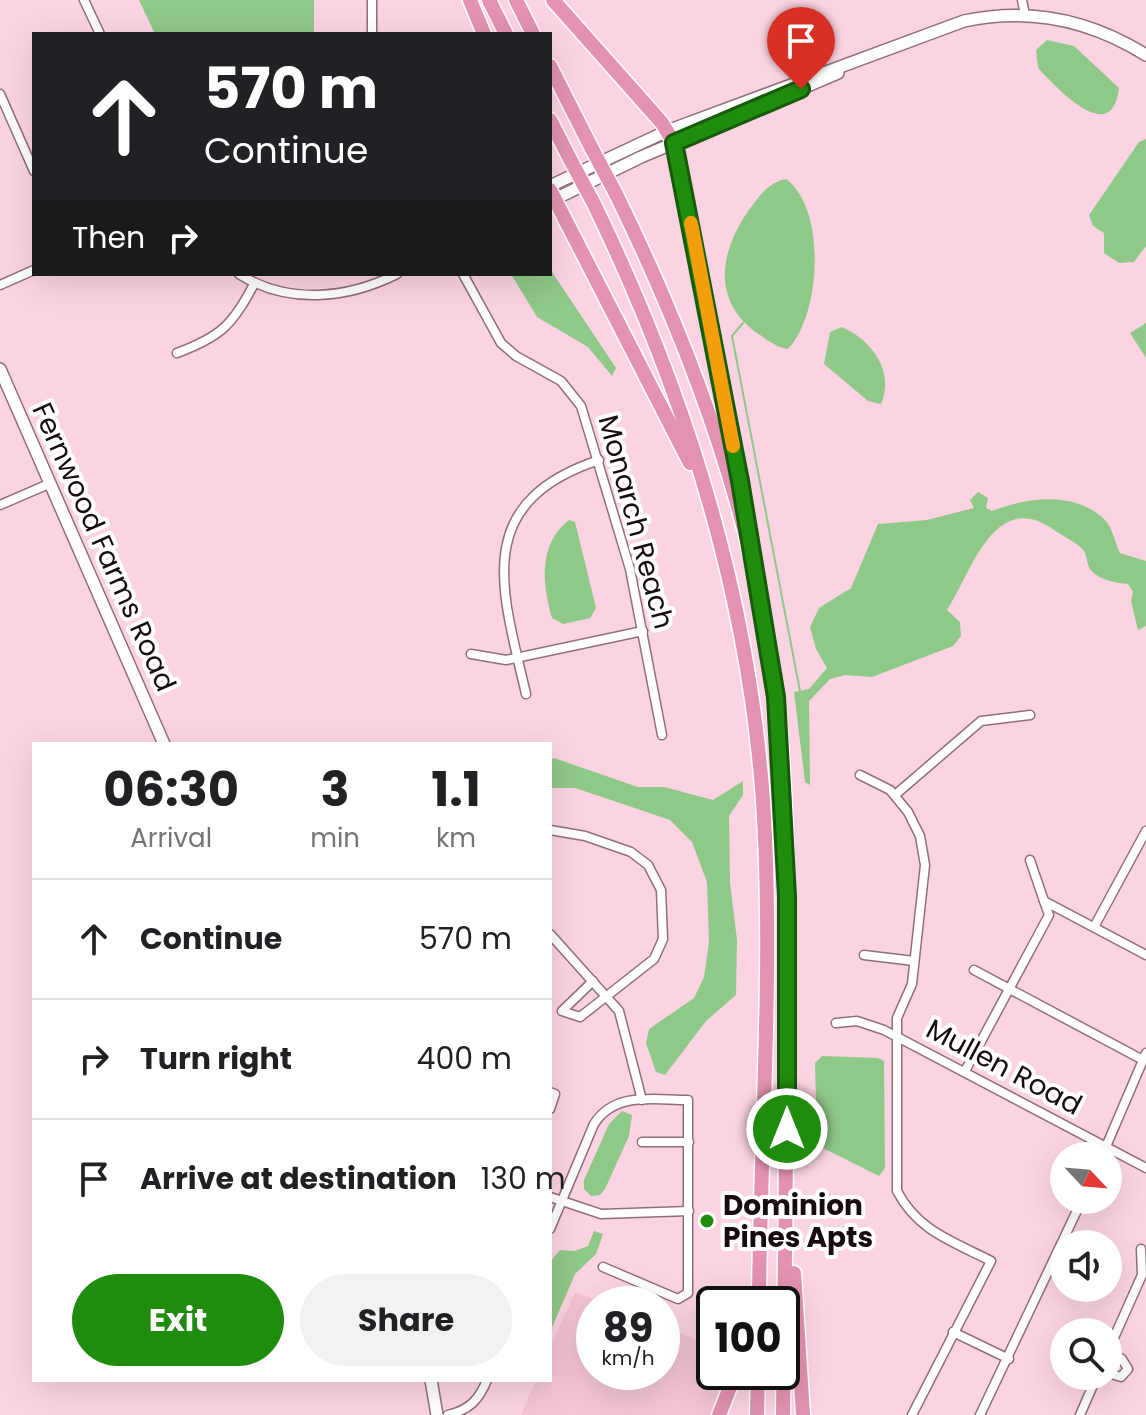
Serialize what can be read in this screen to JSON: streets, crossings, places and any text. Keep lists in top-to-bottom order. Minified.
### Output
{"streets":{"main road":["Fernwood Farms Road"],"street":["Monarch Reach","Mullen Road"]},"places":["Dominion Pines Apts"],"north":"bottom right","page":{"turn":["570 m","Continue"],"then":"Then","eta":["06:30","Arrival","3","min","1.1","km"],"list":[{"name":"Continue","value":"570 m"},{"name":"Turn right","value":"400 m"},{"name":"Arrive at destination","value":"130 m"}],"buttons":["Exit","Share"],"speed":"89 km/h","limit":"100"}}
